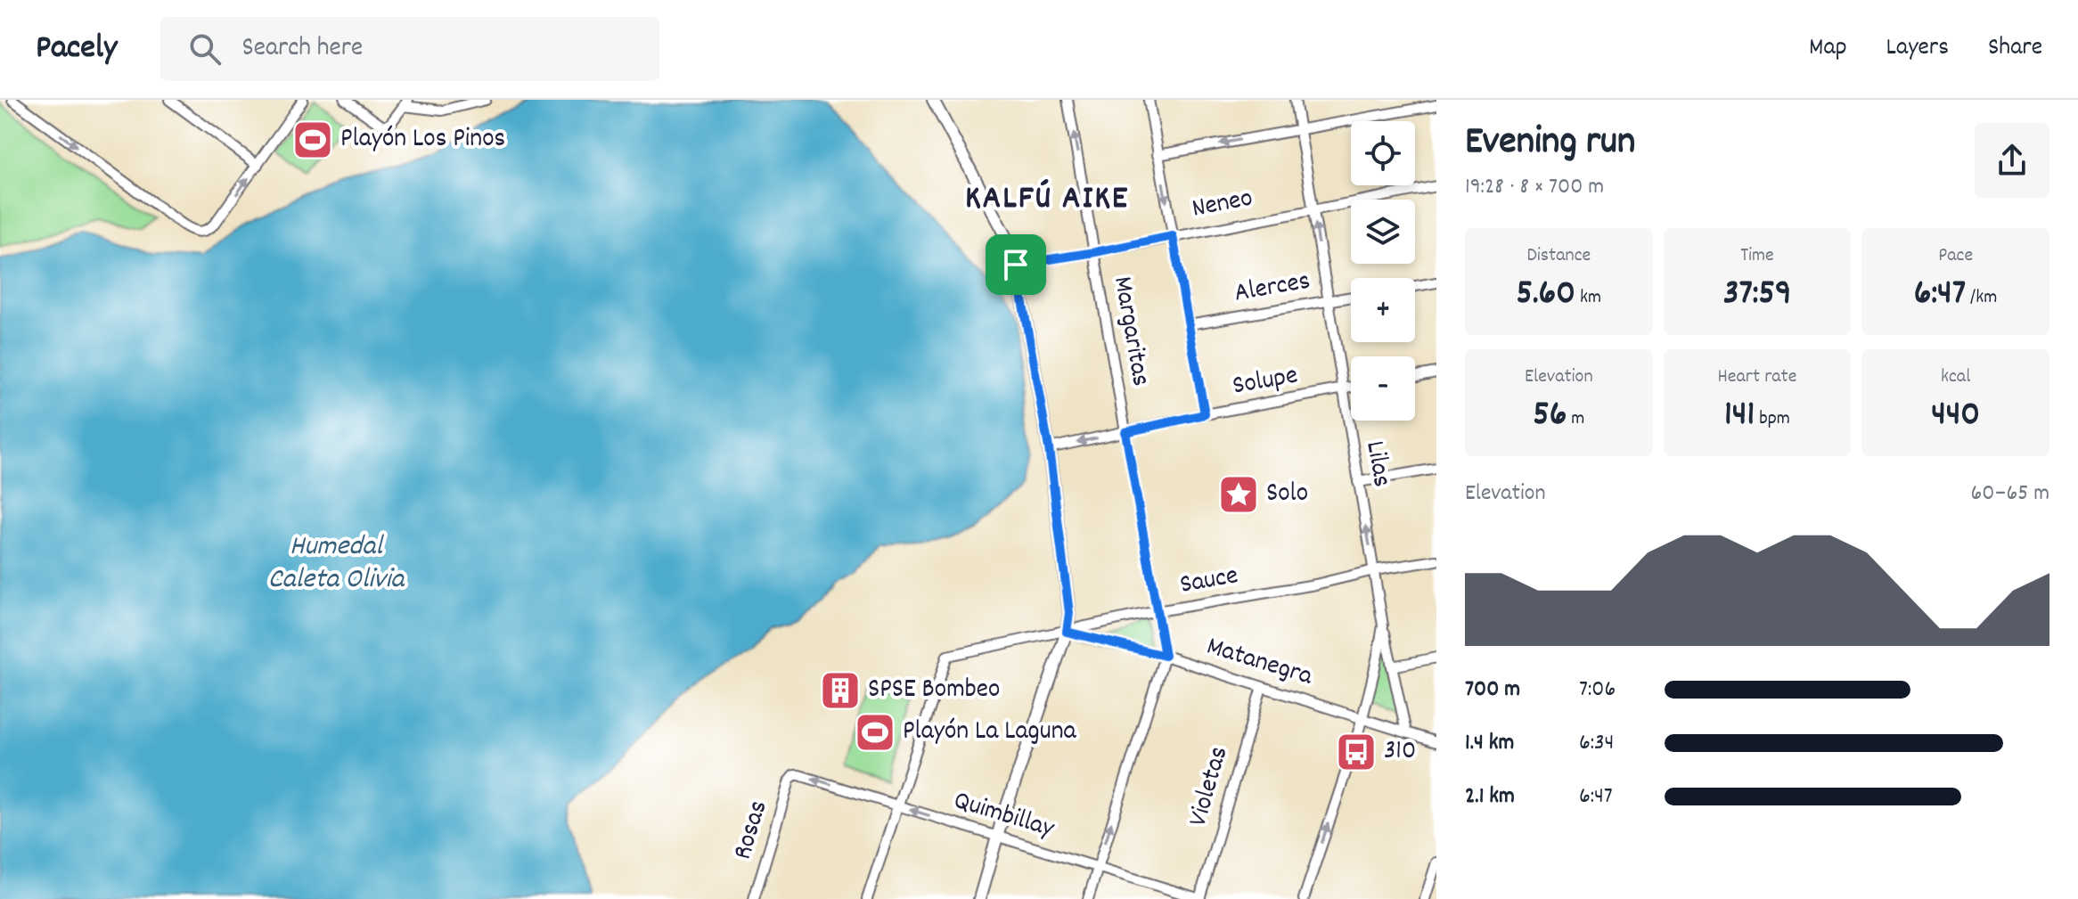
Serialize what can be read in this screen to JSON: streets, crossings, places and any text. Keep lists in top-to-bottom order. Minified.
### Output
{"streets":{"street":["Neneo","Alerces","Margaritas","Solupe","Lilas","Sauce","Matanegra","Violetas","Quimbillay","Rosas"]},"crossings":[["Neneo","Margaritas"],["Neneo","Lilas"],["Alerces","Lilas"],["Margaritas","Solupe"],["Margaritas","Sauce"],["Margaritas","Matanegra"],["Margaritas","Quimbillay"],["Solupe","Lilas"],["Lilas","Sauce"],["Lilas","Matanegra"],["Sauce","Matanegra"],["Sauce","Quimbillay"],["Matanegra","Violetas"],["Violetas","Quimbillay"],["Quimbillay","Rosas"]],"one_way":["Lilas","Quimbillay"],"districts":["KALFÚ AIKE"],"water":["Humedal Caleta Olivia"],"places":{"sports":["Playón Los Pinos","Playón La Laguna"],"place":["Solo"],"building":["SPSE Bombeo"],"bus stop":["310"]},"page":{"header":"Pacely","search":"Search here","nav":["Map","Layers","Share"],"heading":["Evening run","19:28 · 8 × 700 m"],"map_buttons":["+","−"],"stats":[["Distance","5.60 km"],["Time","37:59"],["Pace","6:47 /km"],["Elevation","56 m"],["Heart rate","141 bpm"],["kcal","440"]],"chart":["Elevation","60–65 m"],"list":[{"name":"700 m","note":"7:06"},{"name":"1.4 km","note":"6:34"},{"name":"2.1 km","note":"6:47"}]}}
